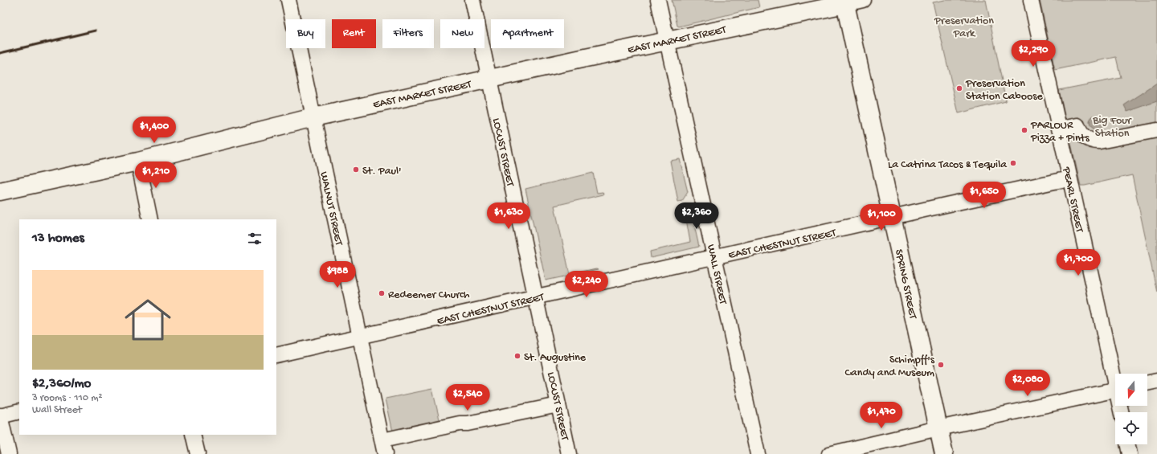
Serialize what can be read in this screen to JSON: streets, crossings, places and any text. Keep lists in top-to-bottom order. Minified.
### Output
{"streets":{"main road":["EAST MARKET STREET","SPRING STREET"],"street":["LOCUST STREET","PEARL STREET","WALNUT STREET","EAST CHESTNUT STREET","WALL STREET"]},"crossings":[["EAST MARKET STREET","LOCUST STREET"],["EAST MARKET STREET","WALNUT STREET"],["EAST MARKET STREET","WALL STREET"],["EAST MARKET STREET","SPRING STREET"],["LOCUST STREET","EAST CHESTNUT STREET"],["PEARL STREET","EAST CHESTNUT STREET"],["WALNUT STREET","EAST CHESTNUT STREET"],["EAST CHESTNUT STREET","WALL STREET"],["EAST CHESTNUT STREET","SPRING STREET"]],"parks":["Preservation Park","Big Four Station"],"places":["Preservation Station Caboose","PARLOUR Pizza + Pints","La Catrina Tacos & Tequila","St. Paul'","Redeemer Church","St. Augustine","Schimpff's Candy and Museum"],"north":"bottom","page":{"chip":["Buy","Rent","Filters","New","Apartment"],"price":["$2,290","$1,400","$1,210","$1,650","$1,630","$2,360","$1,100","$1,700","$988","$2,240","$2,080","$2,540","$1,470"],"heading":"13 homes","list":[{"name":"$2,360/mo","note":"3 rooms · 110 m² · Wall Street"}]}}
